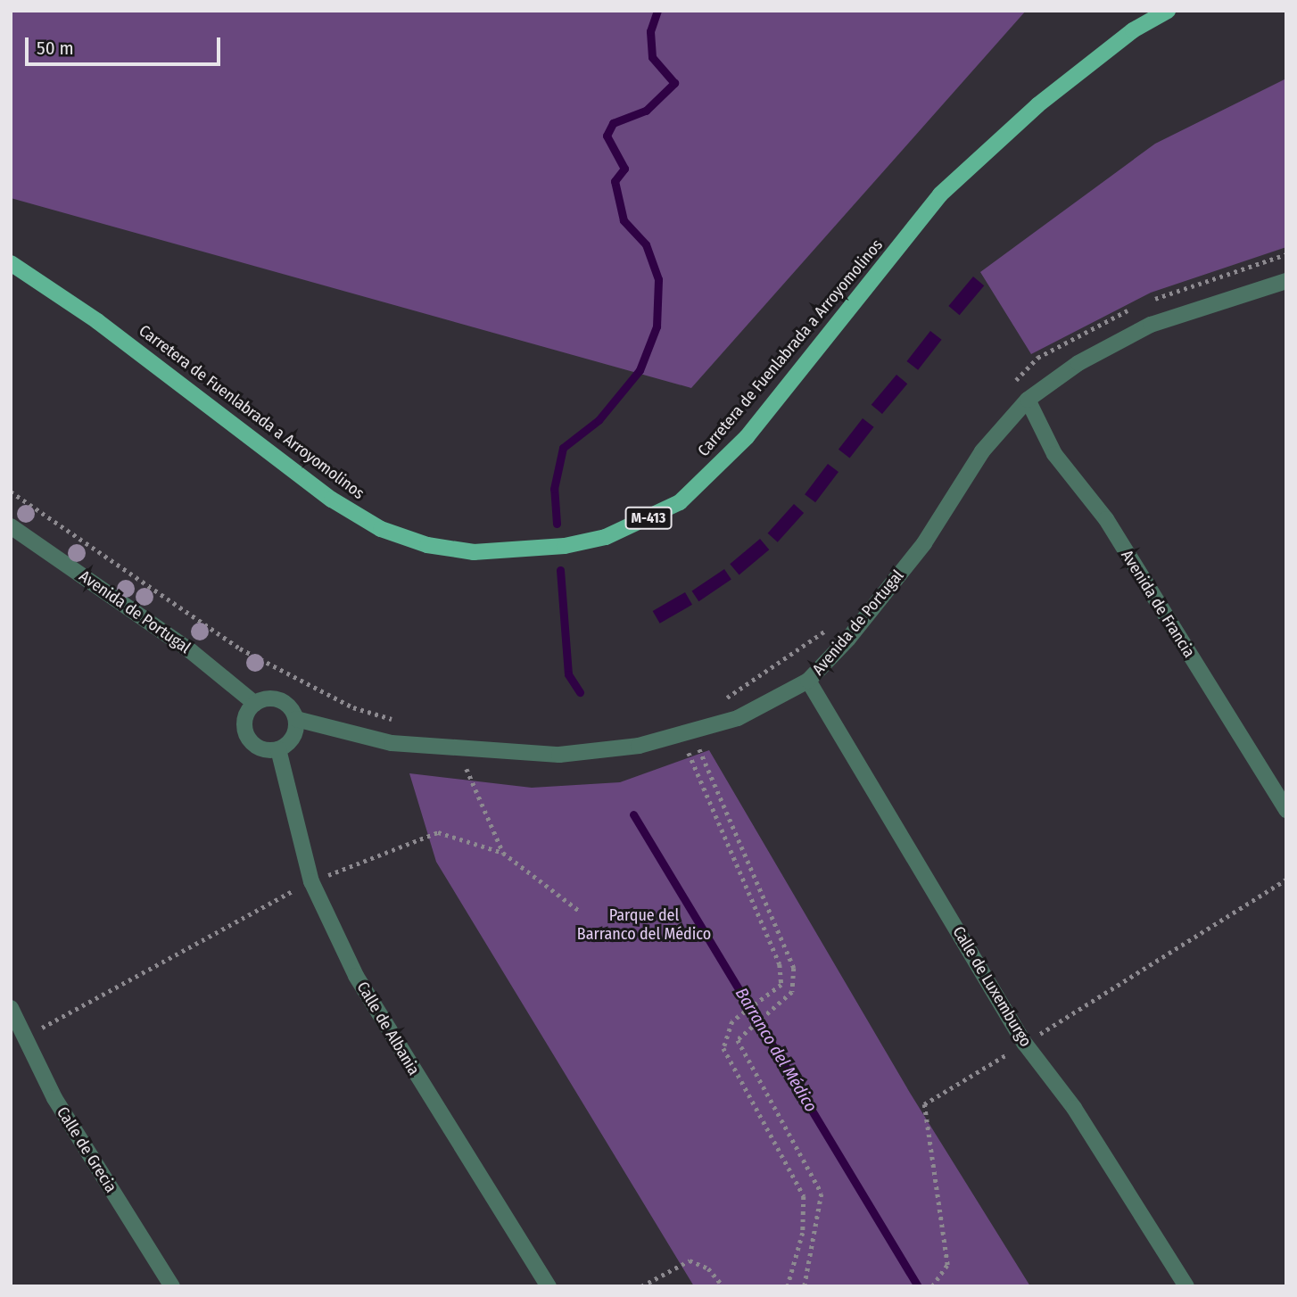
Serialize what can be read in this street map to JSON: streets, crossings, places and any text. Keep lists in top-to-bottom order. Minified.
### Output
{"streets":{"main road":["Carretera de Fuenlabrada a Arroyomolinos","M-413"],"street":["Avenida de Francia","Avenida de Portugal","Calle de Luxemburgo","Calle de Albania","Calle de Grecia"]},"crossings":[["Avenida de Francia","Avenida de Portugal"],["Avenida de Portugal","Calle de Luxemburgo"],["Avenida de Portugal","Calle de Albania"]],"water":["Barranco del Médico"],"parks":["Parque del Barranco del Médico"],"scale_bar":"50 m"}
